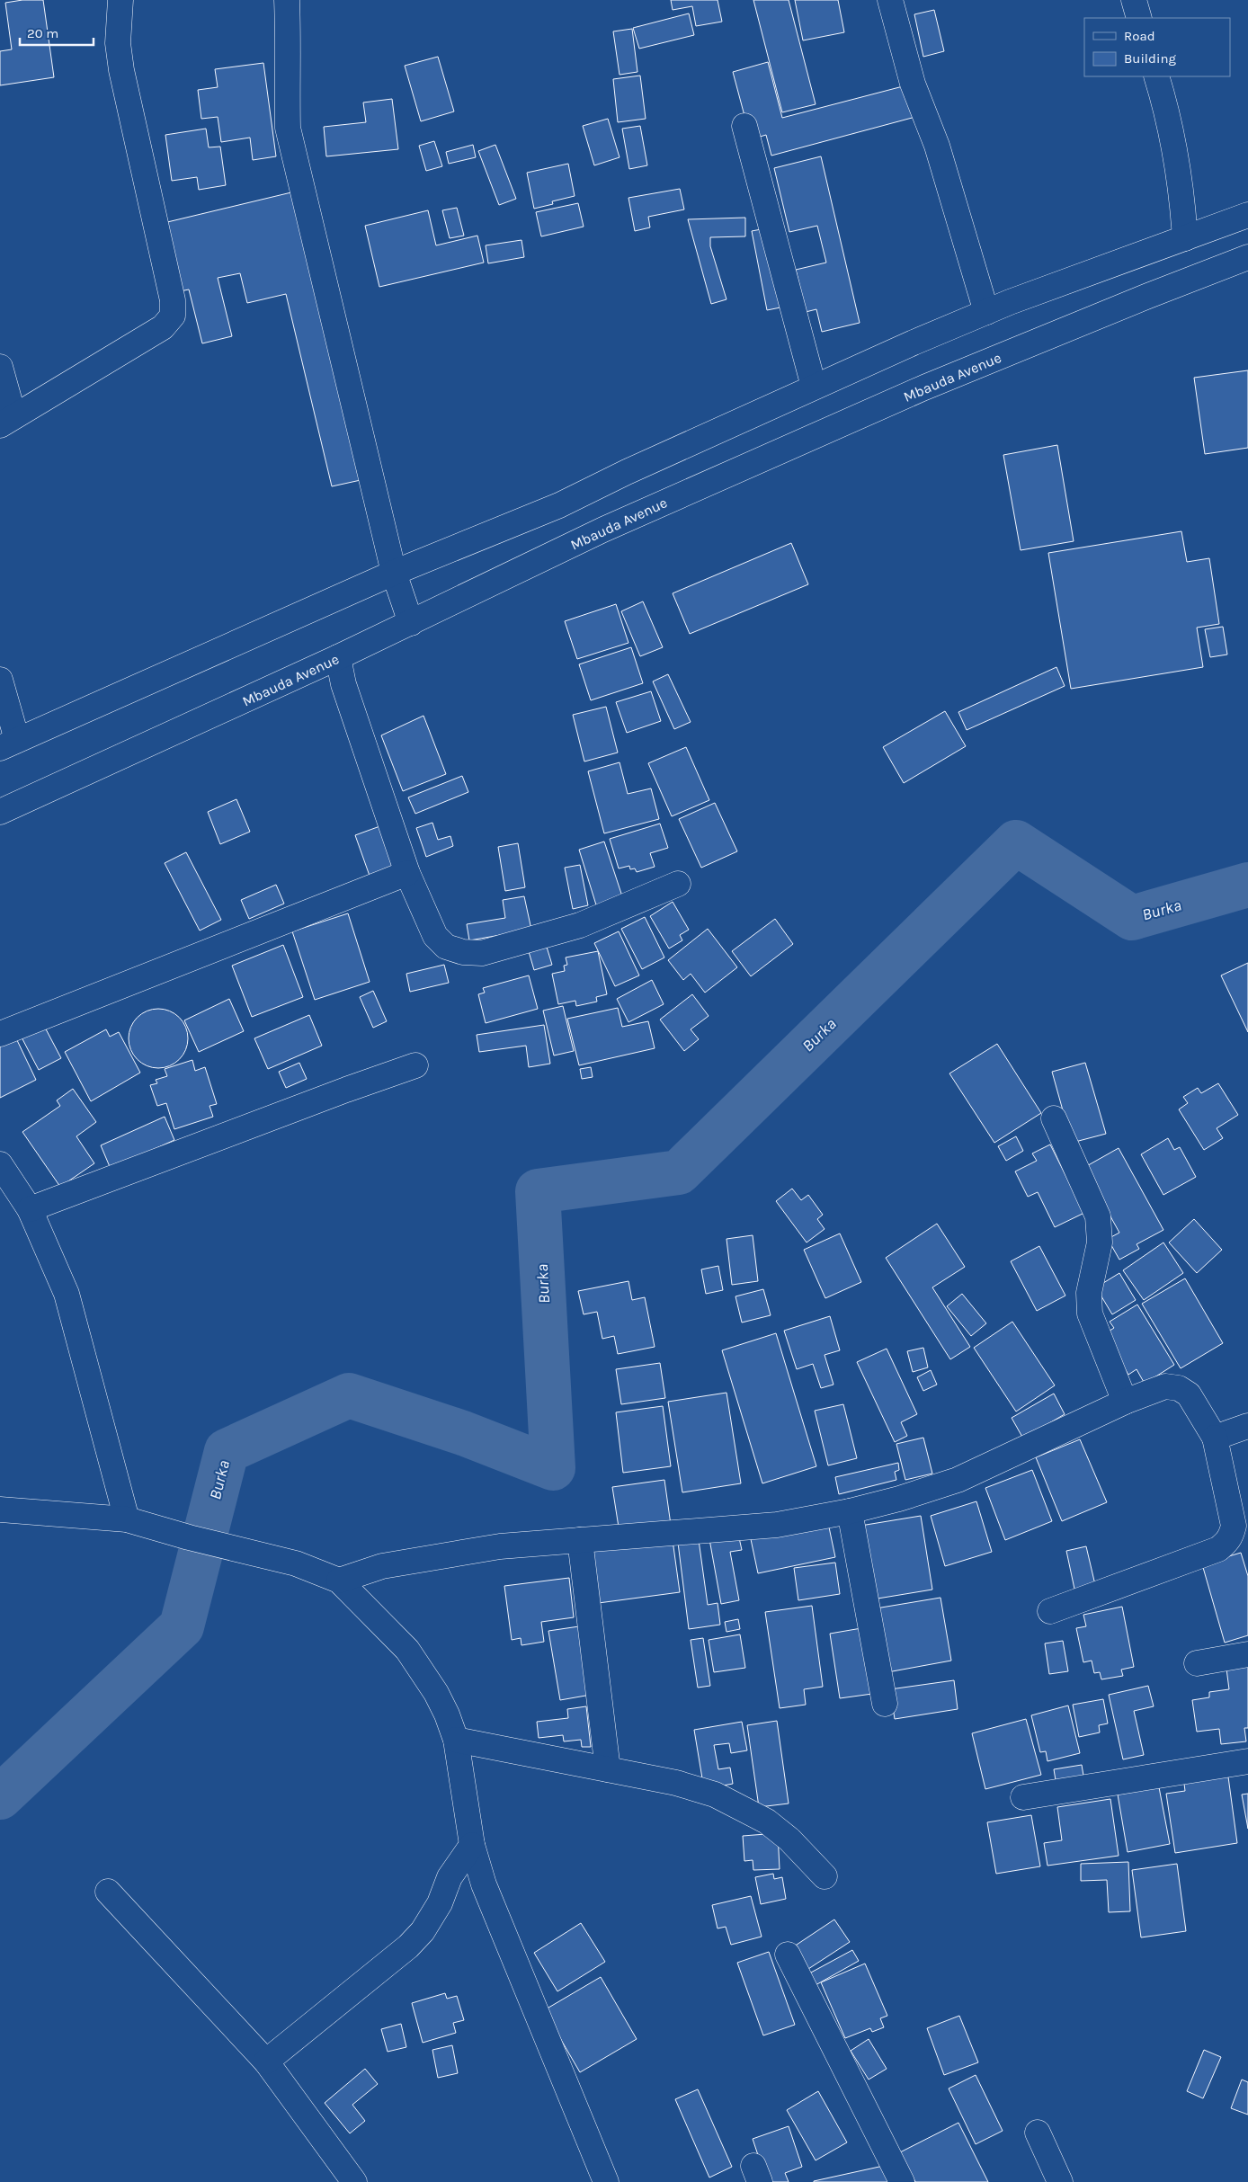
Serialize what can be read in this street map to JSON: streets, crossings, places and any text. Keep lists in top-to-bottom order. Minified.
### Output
{"streets":{"street":["Mbauda Avenue"]},"water":["Burka"],"legend":["Road","Building"],"scale_bar":"20 m"}
